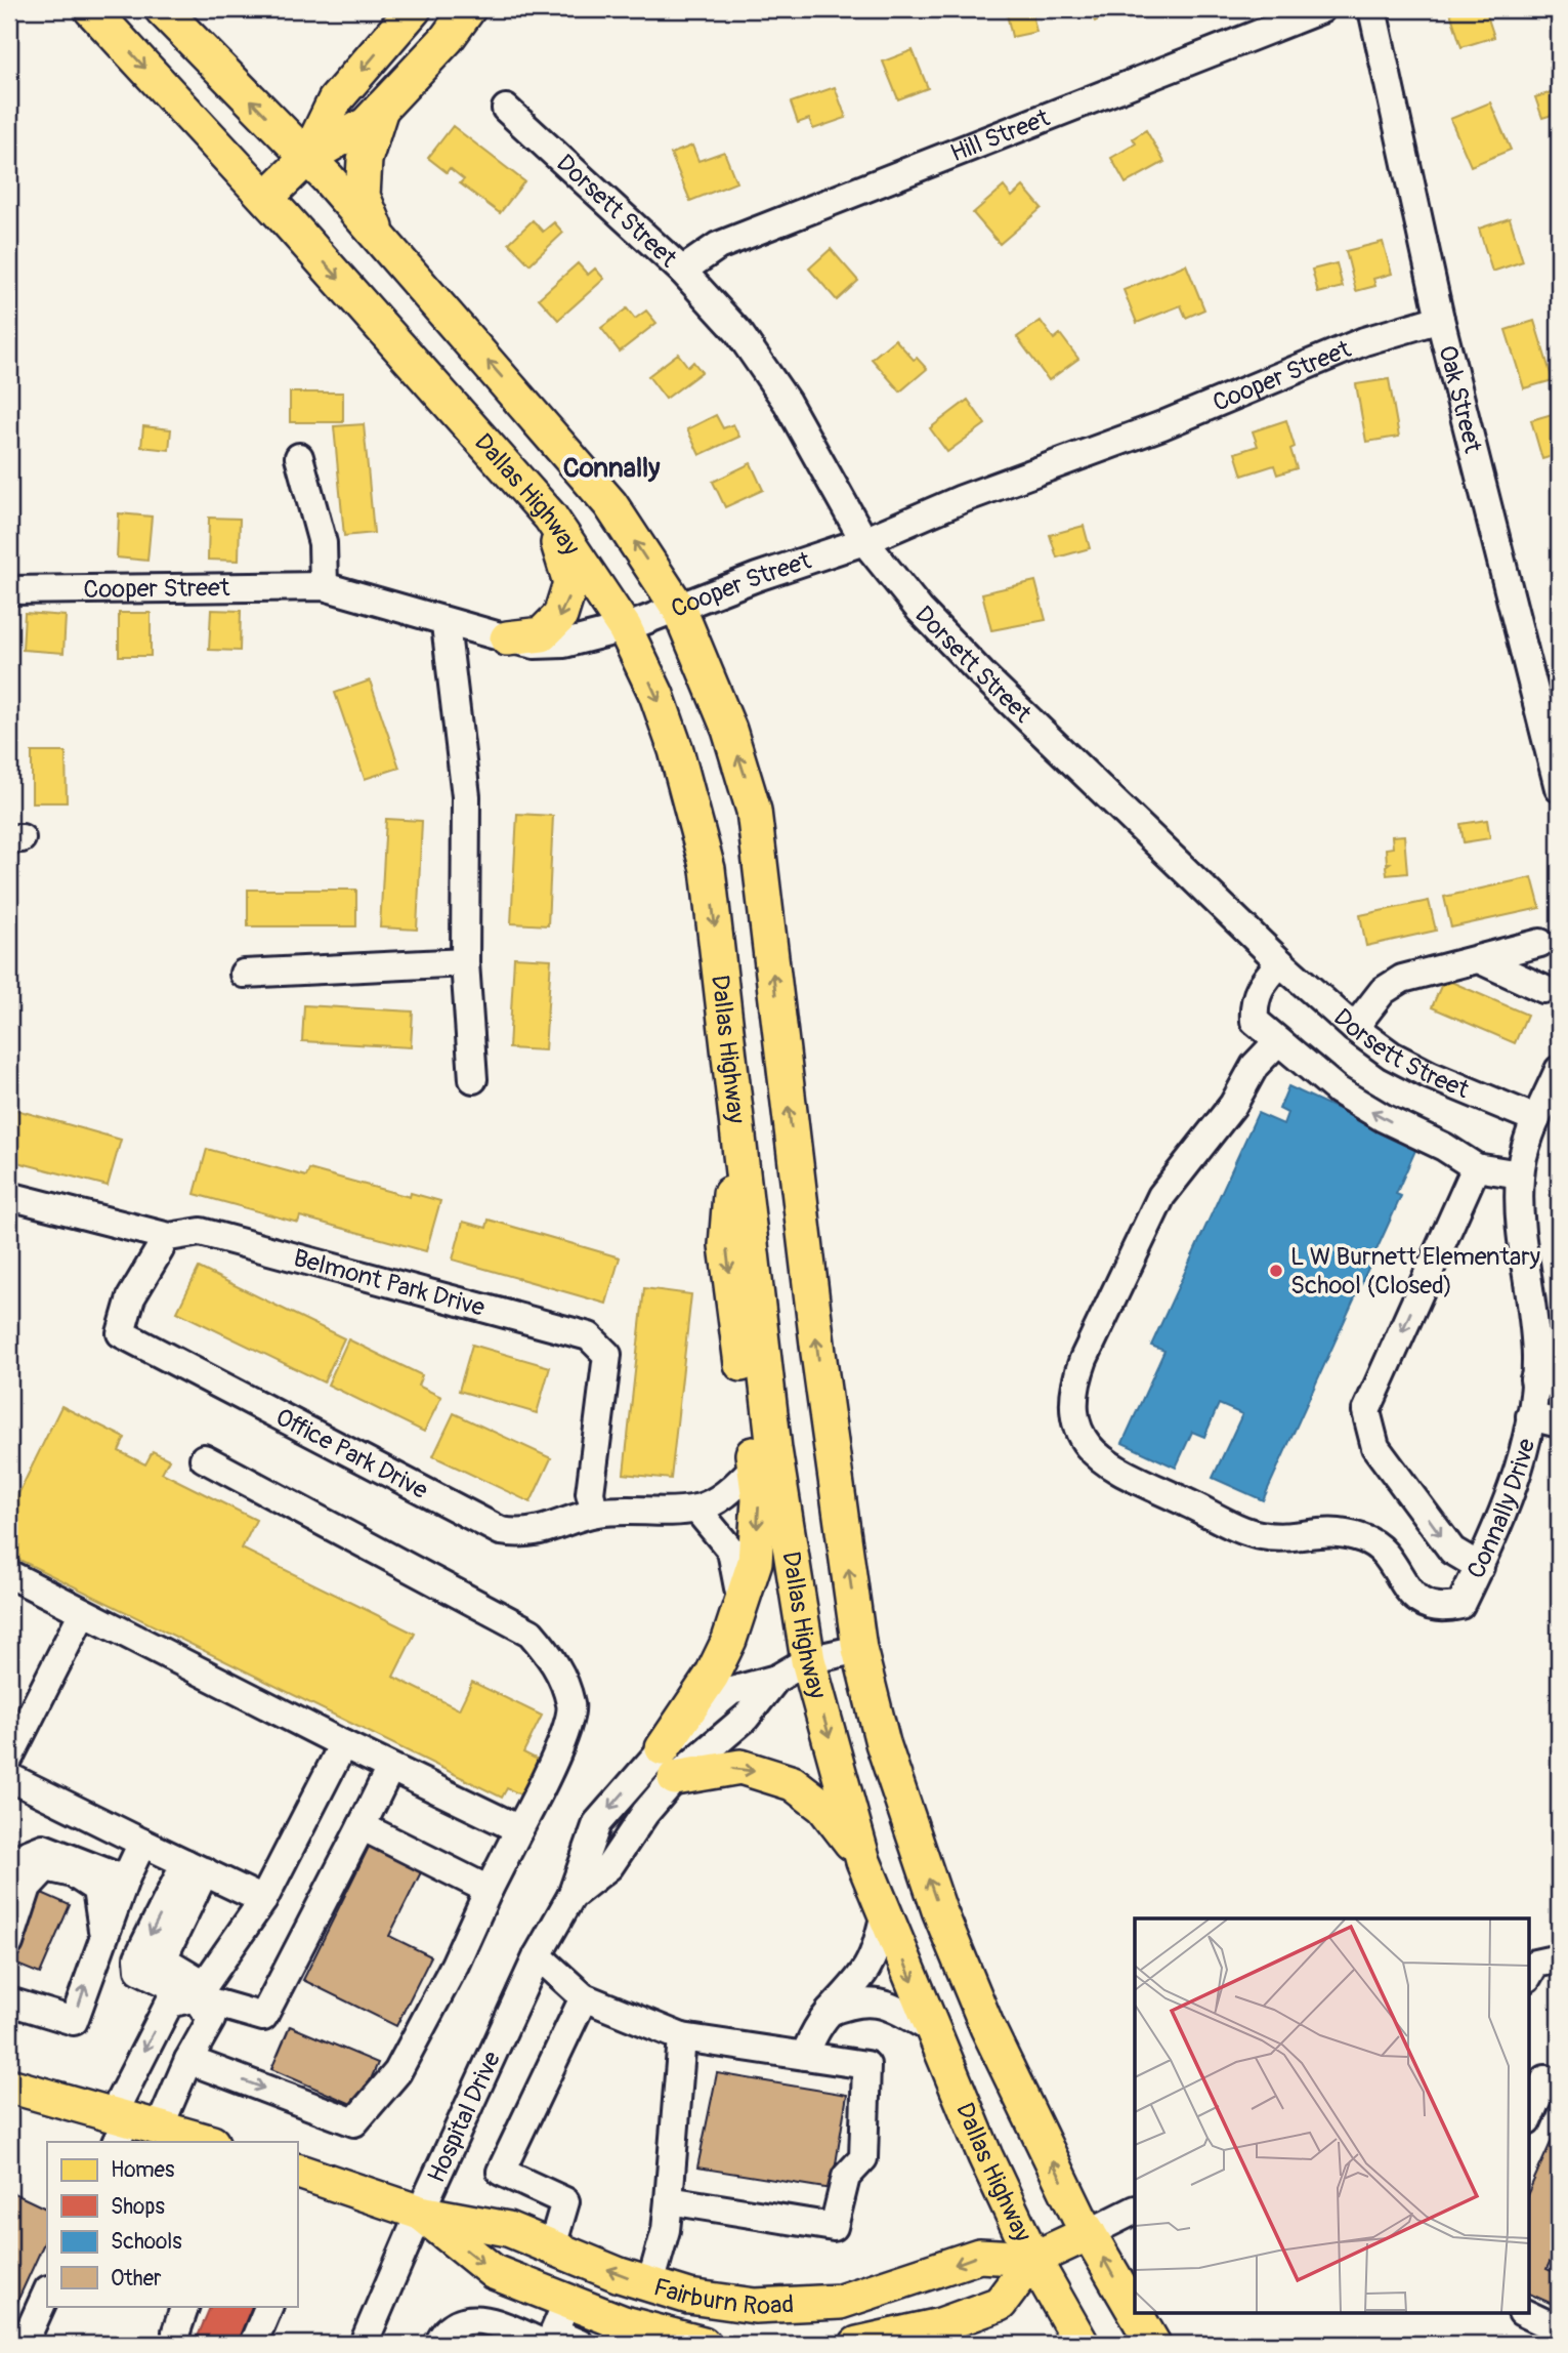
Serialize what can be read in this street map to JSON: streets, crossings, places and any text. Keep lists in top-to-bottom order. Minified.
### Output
{"streets":{"main road":["Dallas Highway","Fairburn Road"],"street":["Hill Street","Dorsett Street","Cooper Street","Oak Street","Belmont Park Drive","Office Park Drive","Connally Drive","Hospital Drive"]},"crossings":[["Hill Street","Dorsett Street"],["Dorsett Street","Cooper Street"],["Dorsett Street","Connally Drive"],["Cooper Street","Oak Street"],["Cooper Street","Dallas Highway"],["Dallas Highway","Hospital Drive"],["Dallas Highway","Fairburn Road"],["Belmont Park Drive","Office Park Drive"],["Hospital Drive","Fairburn Road"]],"districts":["Connally"],"places":["L W Burnett Elementary School (Closed)"],"legend":["Homes","Shops","Schools","Other"]}
